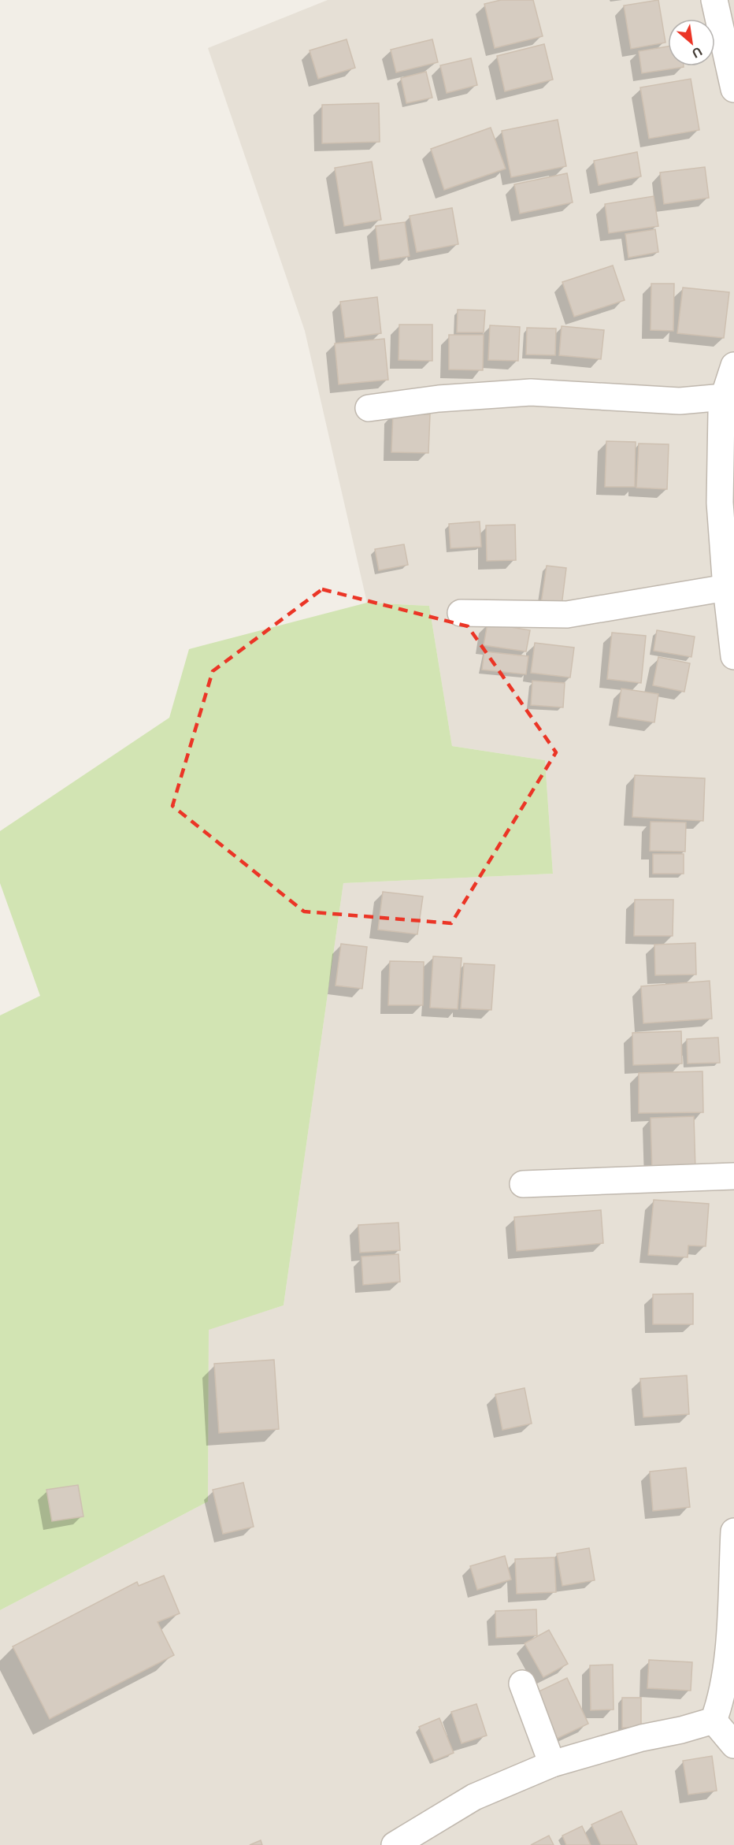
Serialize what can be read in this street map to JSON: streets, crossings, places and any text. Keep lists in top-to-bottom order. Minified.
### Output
{"north":"bottom right"}
